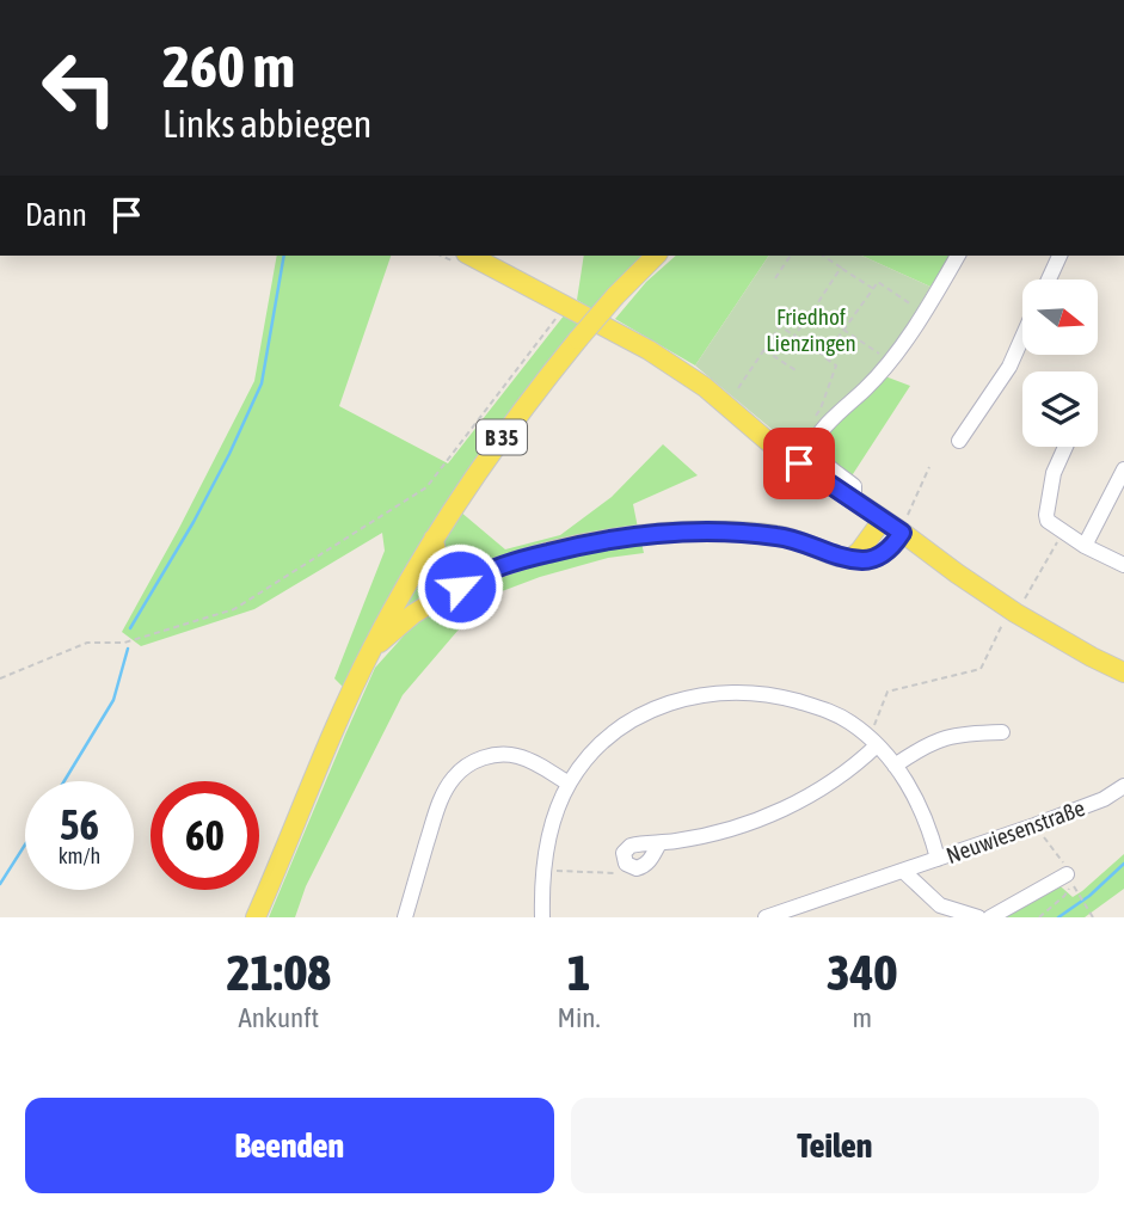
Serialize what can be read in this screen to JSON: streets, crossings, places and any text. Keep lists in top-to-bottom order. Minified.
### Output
{"streets":{"main road":["B 35"],"street":["Neuwiesenstraße"]},"parks":["Friedhof Lienzingen"],"north":"right","page":{"turn":["260 m","Links abbiegen"],"then":"Dann","speed":"56 km/h","limit":"60","eta":["21:08","Ankunft","1","Min.","340","m"],"buttons":["Beenden","Teilen"]}}
